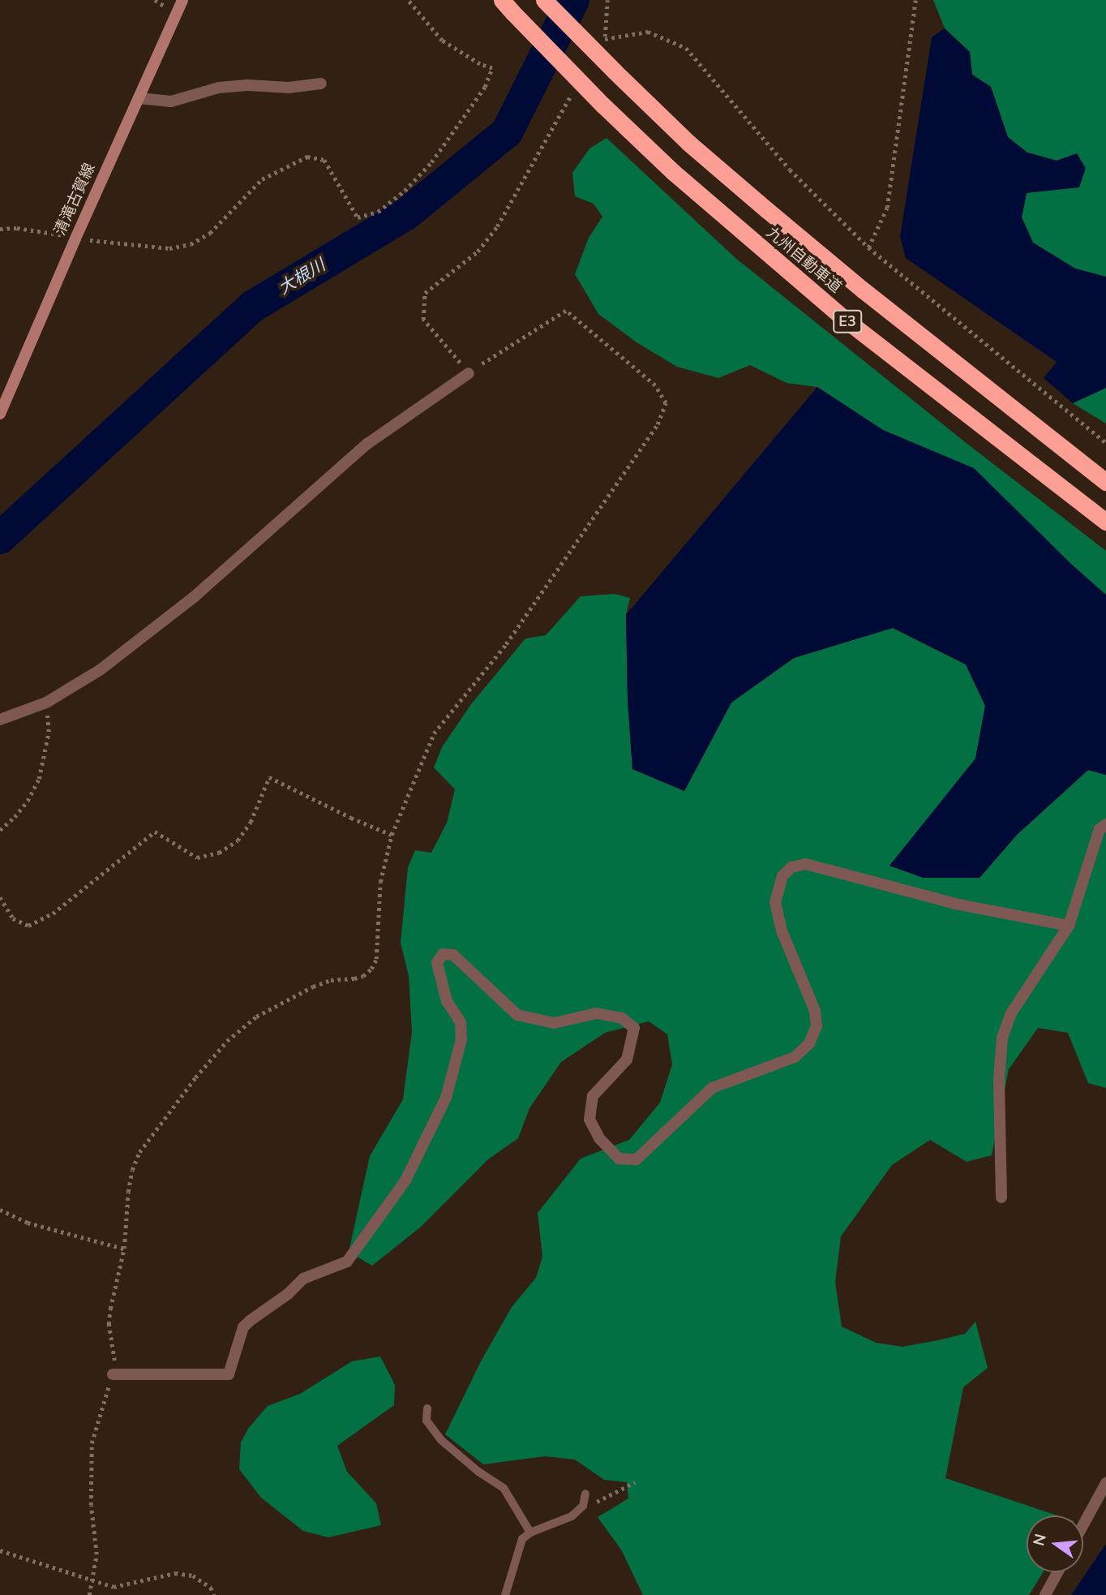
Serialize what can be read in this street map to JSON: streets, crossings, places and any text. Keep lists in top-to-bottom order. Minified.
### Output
{"streets":{"highway":["九州自動車道","E3"],"main road":["清滝古賀線"]},"water":["大根川"],"north":"left"}
